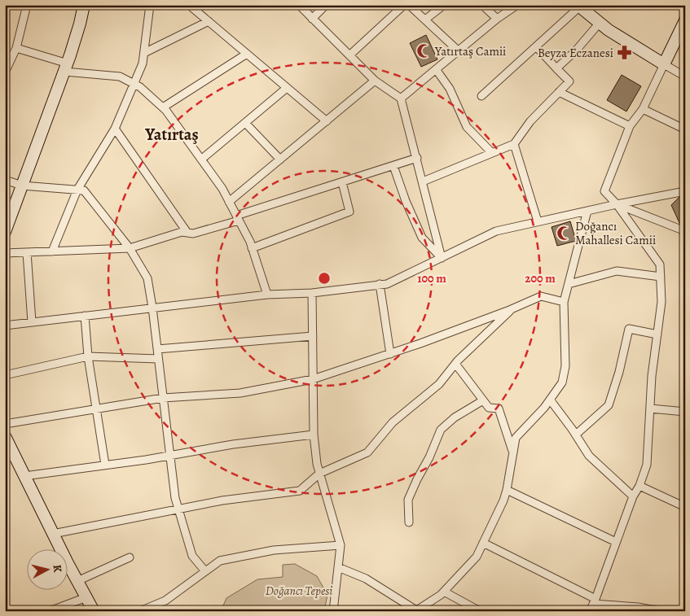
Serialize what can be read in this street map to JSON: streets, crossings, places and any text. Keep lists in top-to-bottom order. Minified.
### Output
{"districts":["Yatırtaş"],"parks":["Doğancı Tepesi"],"places":{"mosque":["Yatırtaş Camii","Doğancı Mahallesi Camii"],"pharmacy":["Beyza Eczanesi"]},"north":"right","rings":["100 m","200 m"]}
